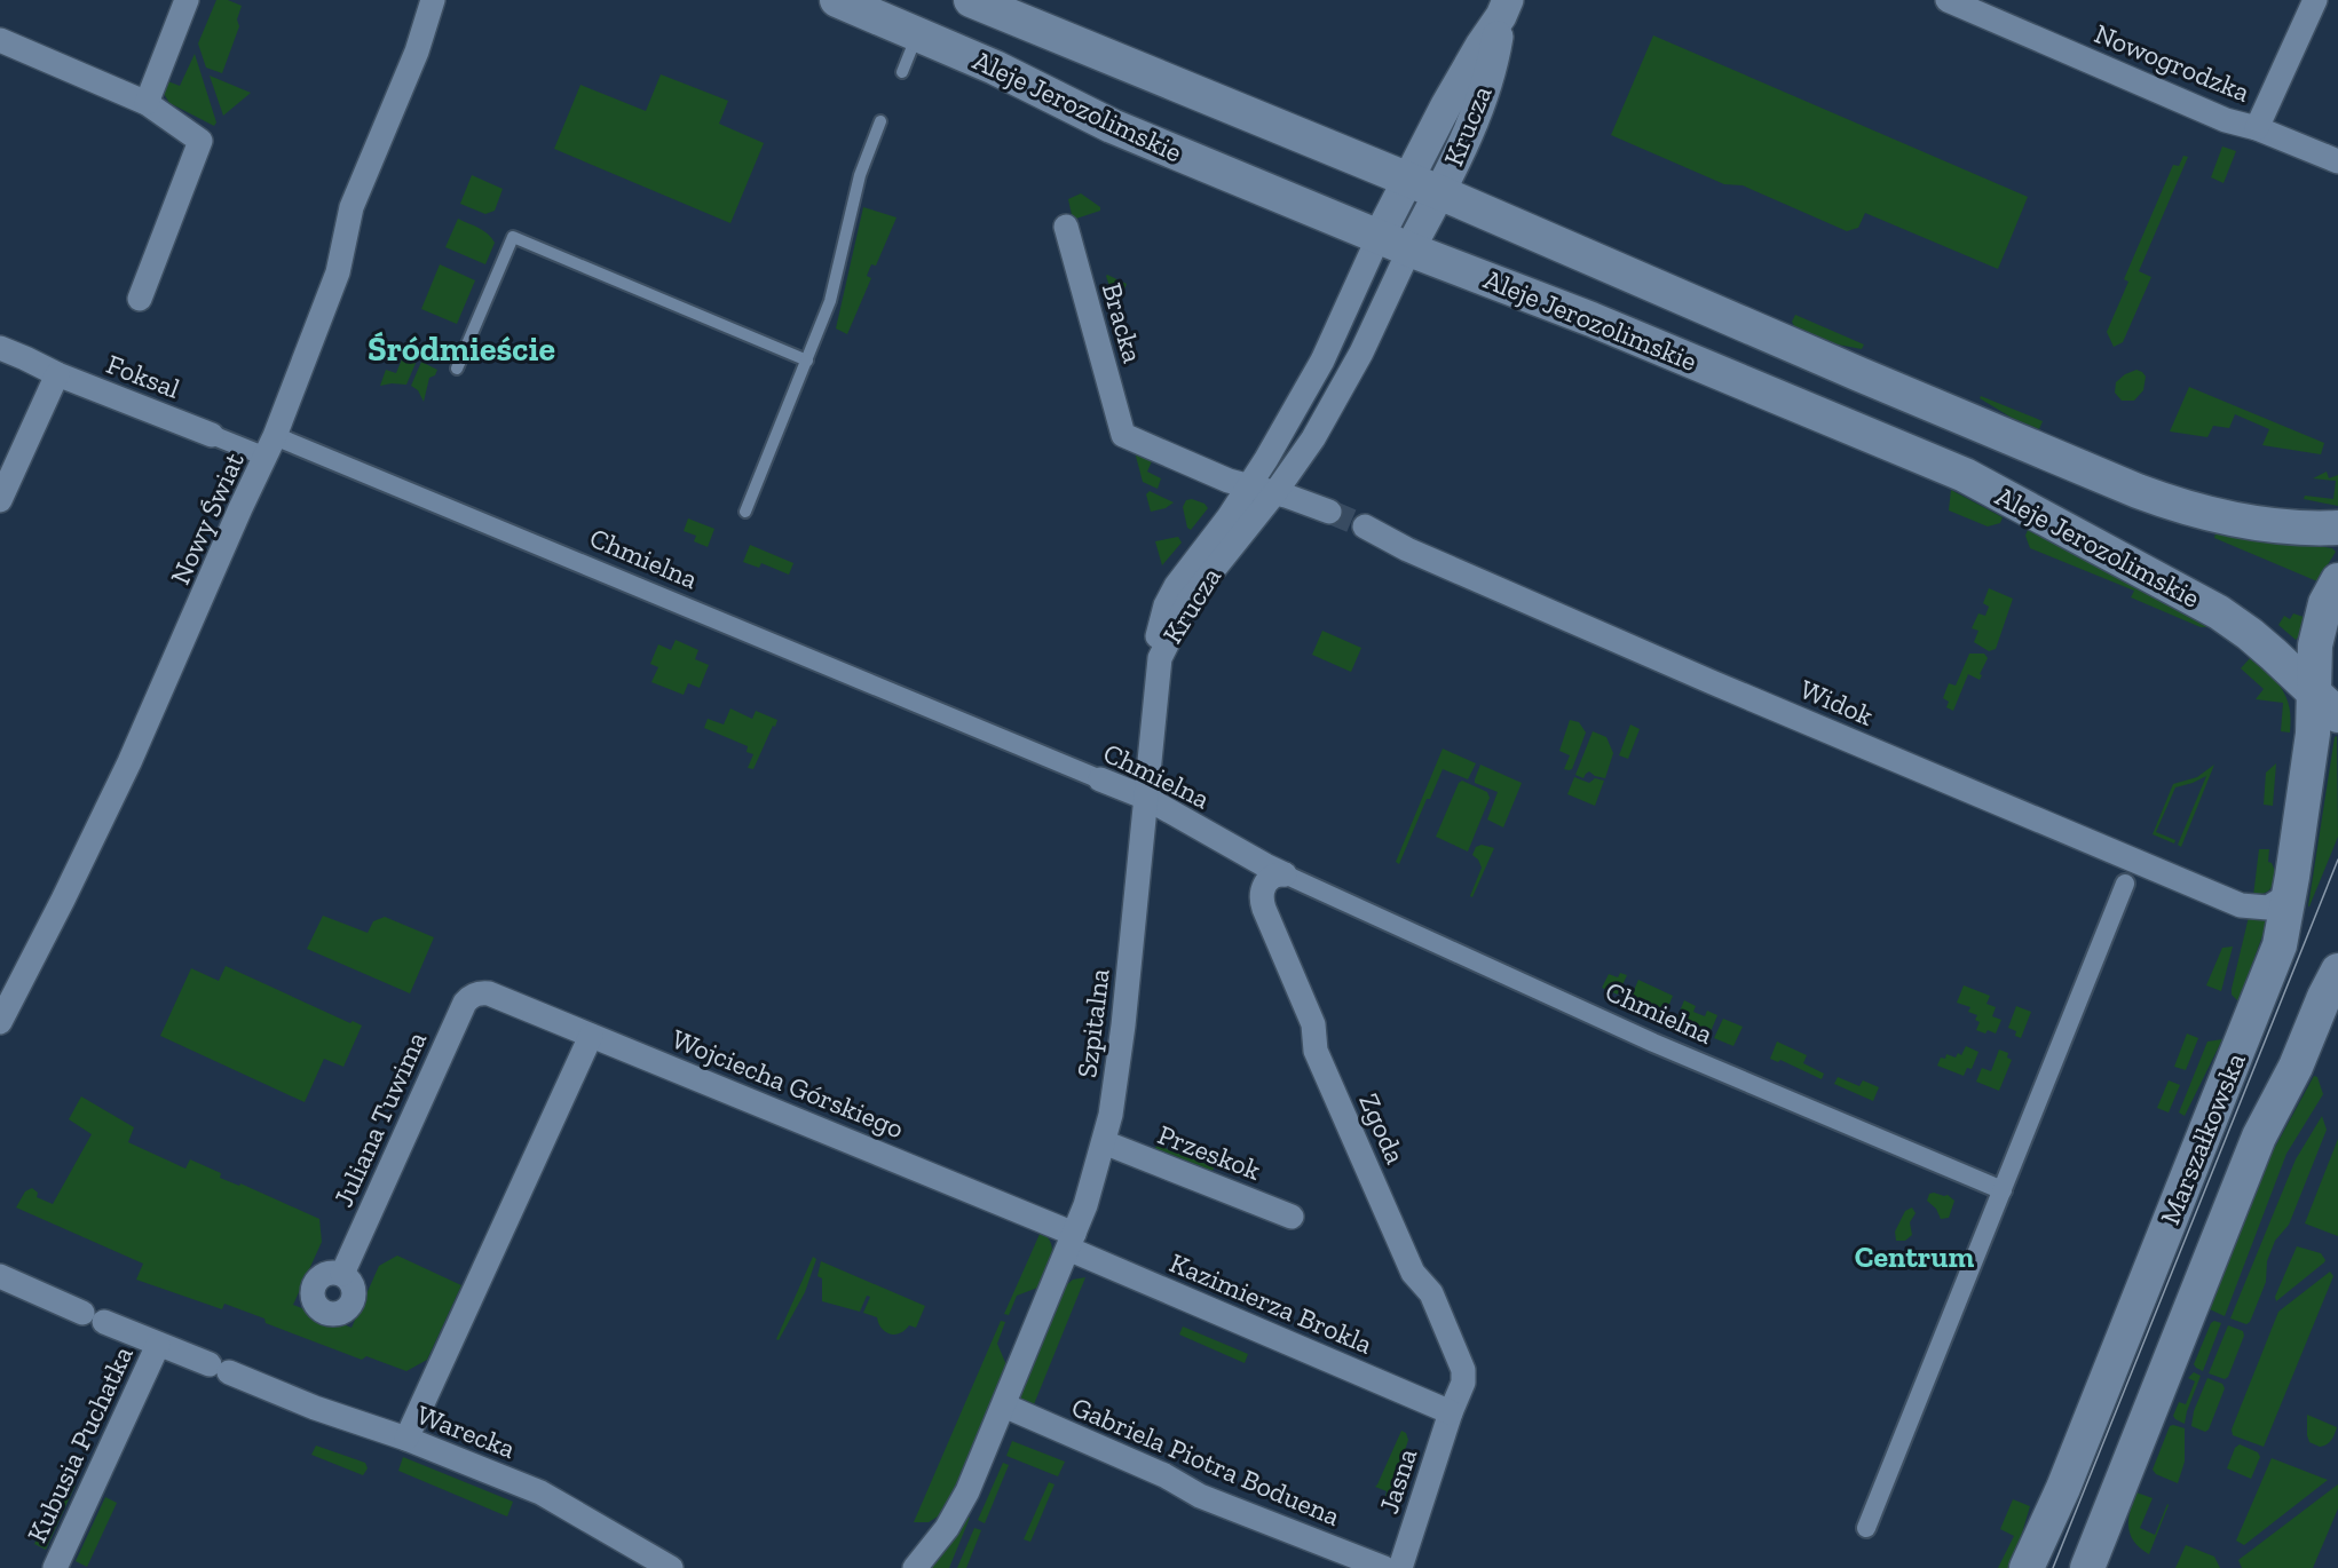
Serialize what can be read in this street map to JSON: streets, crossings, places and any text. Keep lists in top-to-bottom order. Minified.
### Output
{"streets":{"main road":["Aleje Jerozolimskie","Marszałkowska"],"street":["Nowogrodzka","Krucza","Bracka","Foksal","Nowy Świat","Chmielna","Widok","Szpitalna","Wojciecha Górskiego","Juliana Tuwima","Zgoda","Przeskok","Kazimierza Brokla","Warecka","Kubusia Puchatka","Gabriela Piotra Boduena","Jasna"]},"crossings":[["Aleje Jerozolimskie","Krucza"],["Aleje Jerozolimskie","Marszałkowska"],["Krucza","Bracka"],["Foksal","Nowy Świat"],["Foksal","Chmielna"],["Nowy Świat","Chmielna"],["Chmielna","Szpitalna"],["Chmielna","Zgoda"],["Widok","Marszałkowska"],["Szpitalna","Wojciecha Górskiego"],["Szpitalna","Przeskok"],["Szpitalna","Kazimierza Brokla"],["Szpitalna","Gabriela Piotra Boduena"],["Wojciecha Górskiego","Juliana Tuwima"],["Wojciecha Górskiego","Kazimierza Brokla"],["Zgoda","Kazimierza Brokla"],["Zgoda","Jasna"],["Kazimierza Brokla","Jasna"],["Warecka","Kubusia Puchatka"]],"districts":["Śródmieście","Centrum"]}
